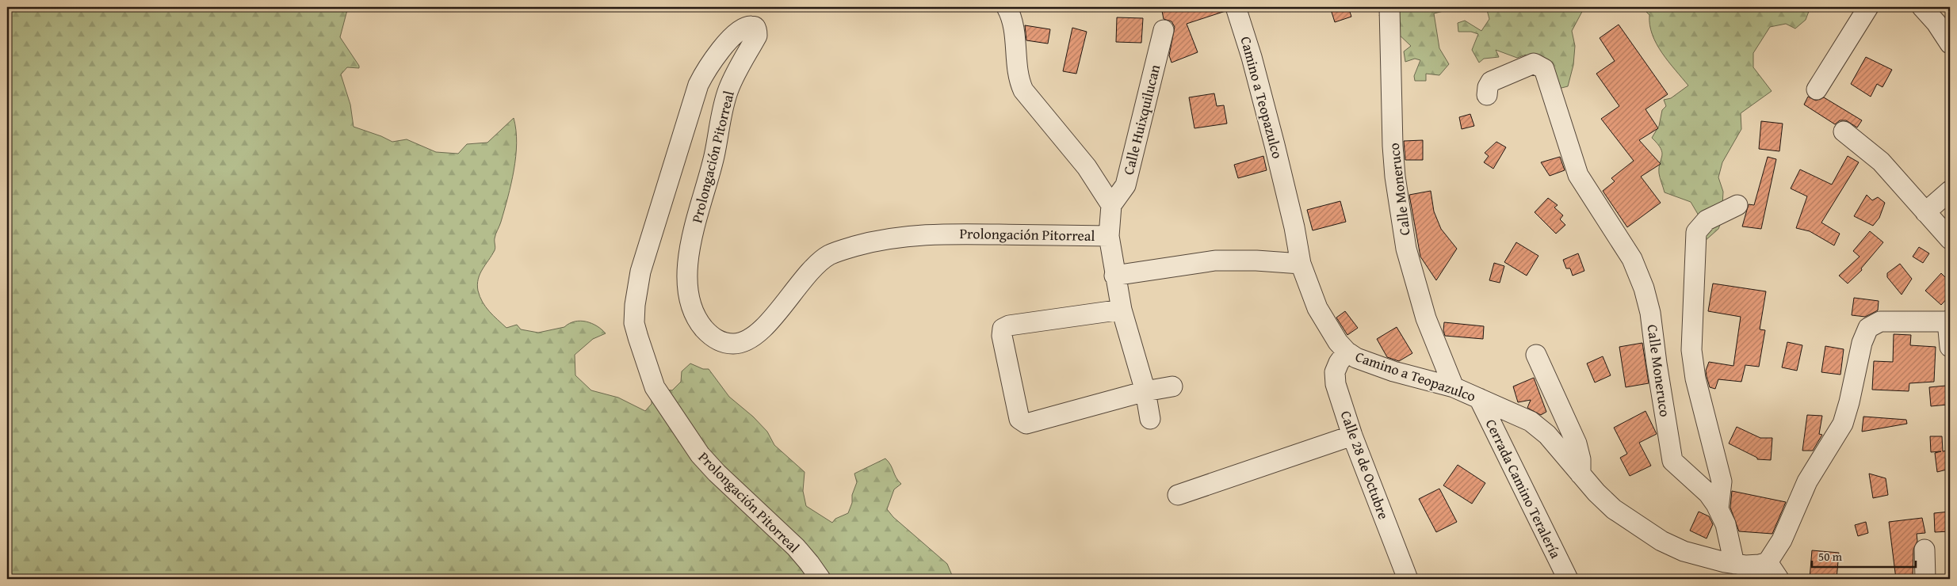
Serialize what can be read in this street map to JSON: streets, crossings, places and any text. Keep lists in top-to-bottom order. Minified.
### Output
{"streets":{"street":["Camino a Teopazulco","Calle Huixquilucan","Prolongación Pitorreal","Calle Moneruco","Calle 28 de Octubre","Cerrada Camino Teralería"]},"crossings":[["Camino a Teopazulco","Calle Moneruco"],["Camino a Teopazulco","Calle 28 de Octubre"],["Camino a Teopazulco","Cerrada Camino Teralería"]],"scale_bar":"50 m"}
